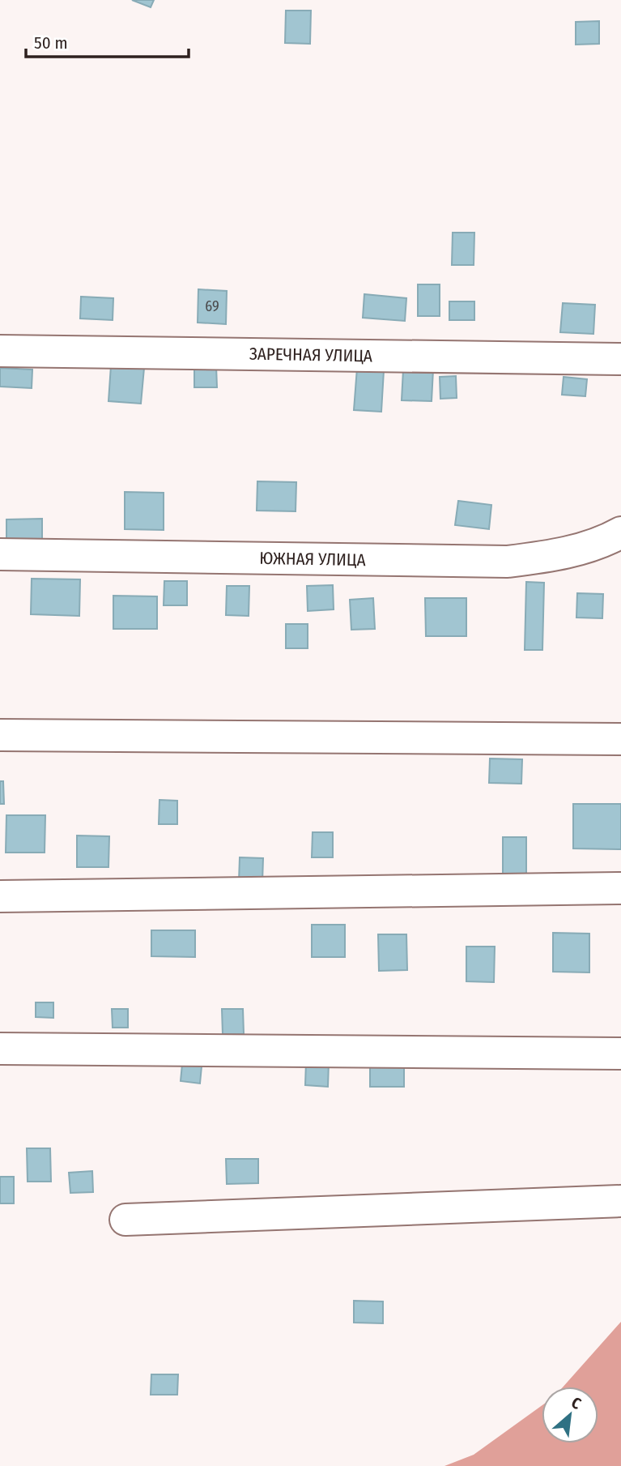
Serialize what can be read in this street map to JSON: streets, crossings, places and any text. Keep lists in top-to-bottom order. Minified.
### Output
{"streets":{"street":["ЗАРЕЧНАЯ УЛИЦА","ЮЖНАЯ УЛИЦА"]},"house_numbers":["69"],"scale_bar":"50 m","north":"top right"}
